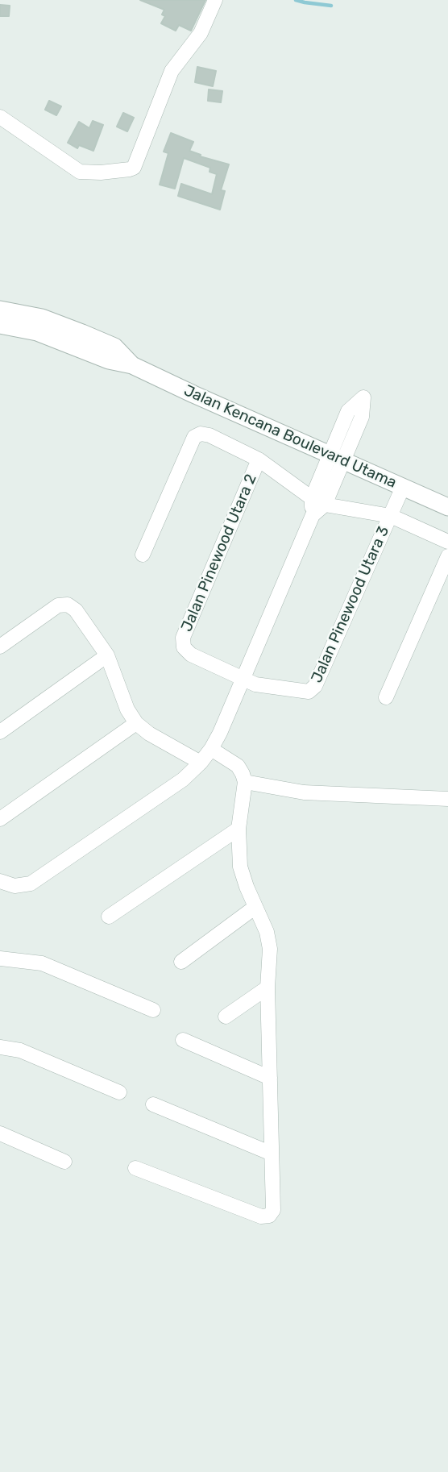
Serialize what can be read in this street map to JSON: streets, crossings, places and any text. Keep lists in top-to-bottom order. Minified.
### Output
{"streets":{"street":["Jalan Kencana Boulevard Utama","Jalan Pinewood Utara 2","Jalan Pinewood Utara 3"]},"crossings":[["Jalan Kencana Boulevard Utama","Jalan Pinewood Utara 3"],["Jalan Pinewood Utara 2","Jalan Pinewood Utara 3"]]}
